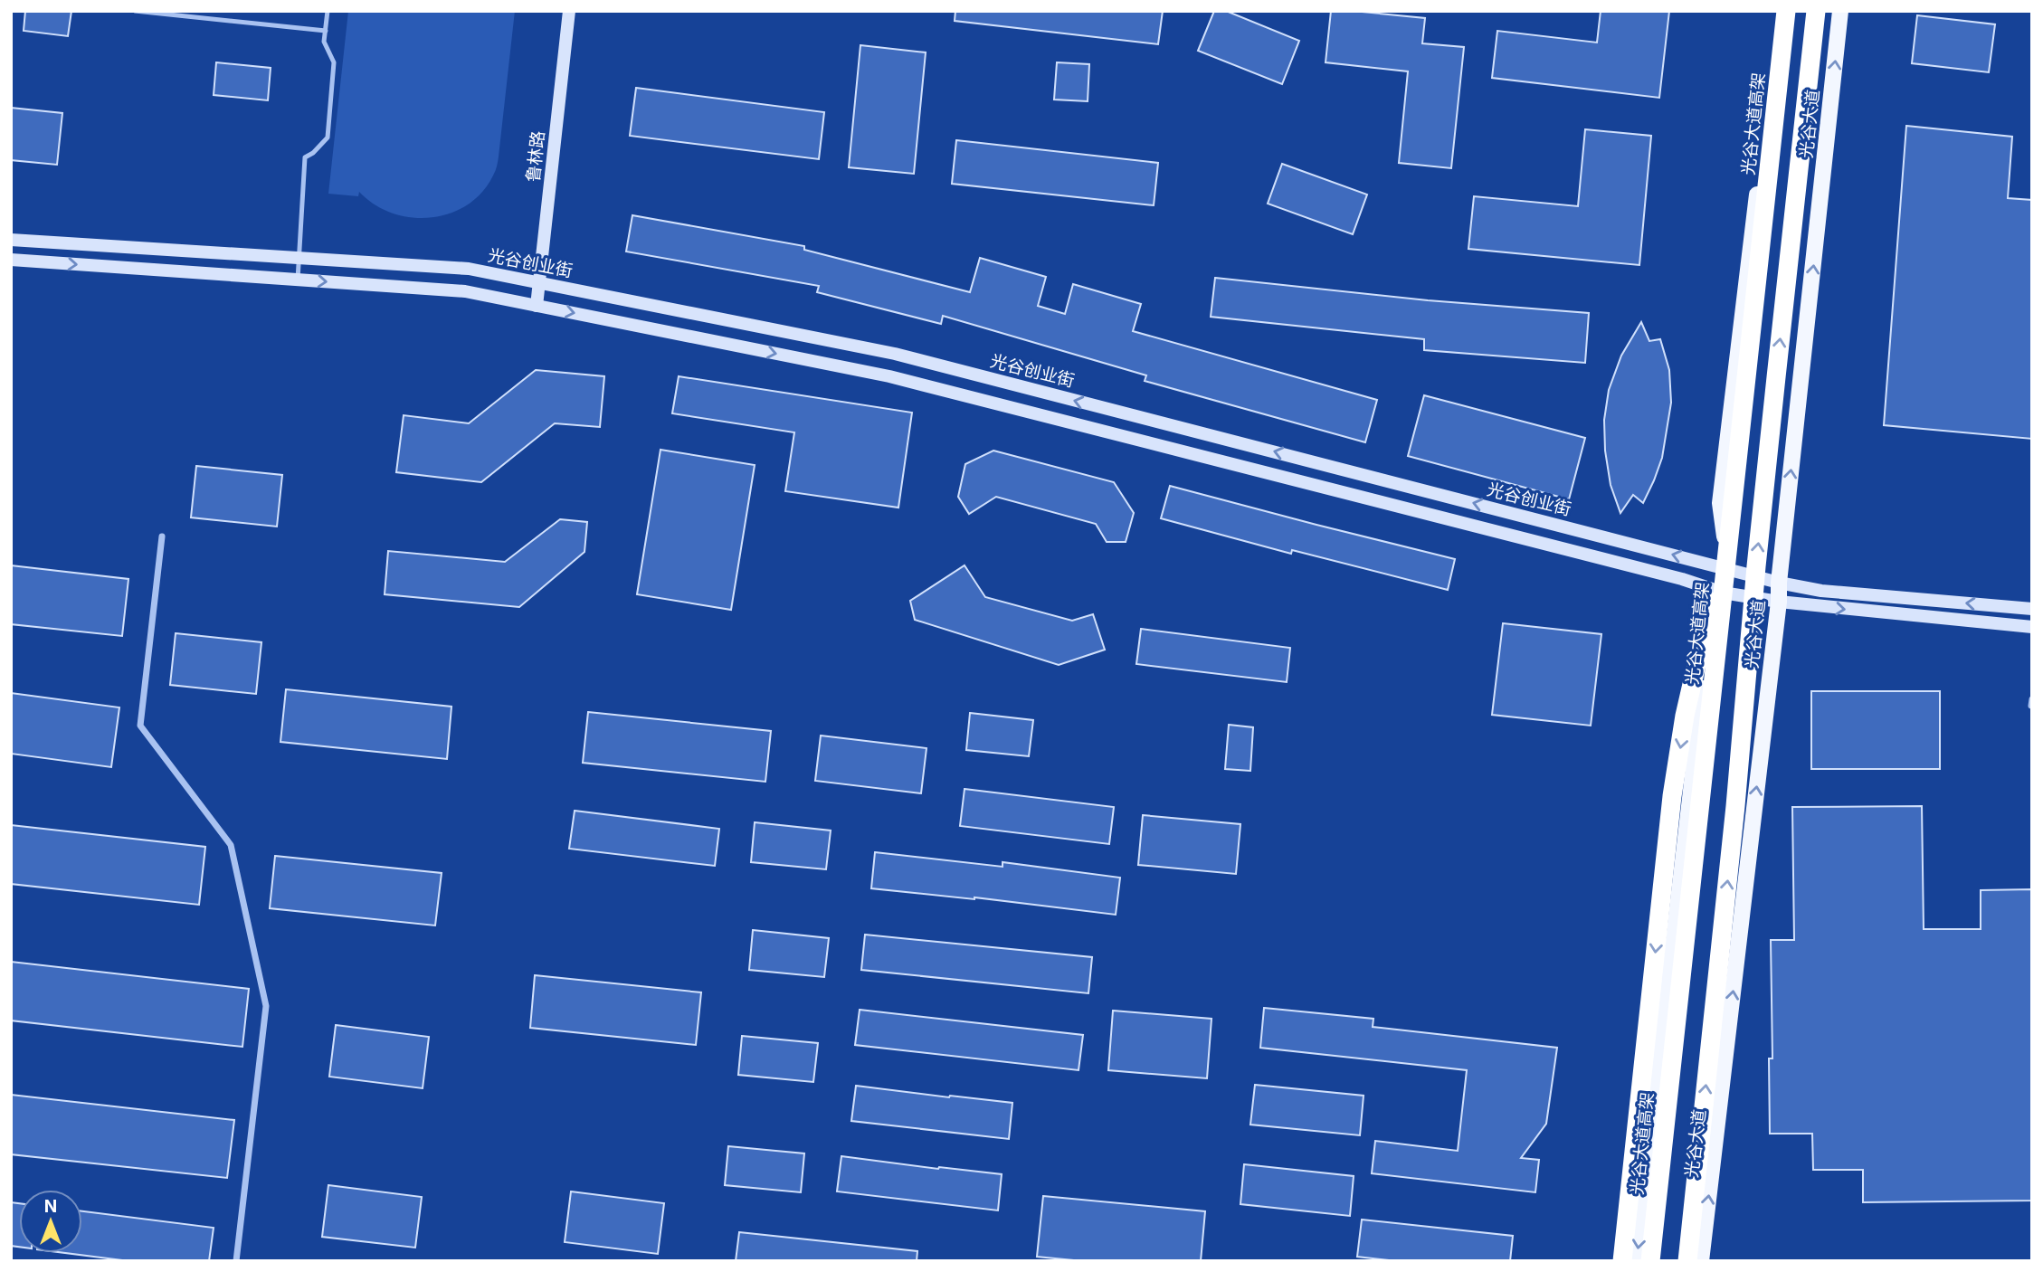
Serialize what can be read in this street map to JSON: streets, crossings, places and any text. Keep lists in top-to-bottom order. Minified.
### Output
{"streets":{"highway":["光谷大道高架"],"main road":["光谷大道","鲁林路","光谷创业街"]},"crossings":[["光谷大道","光谷创业街"],["鲁林路","光谷创业街"]],"north":"top"}
